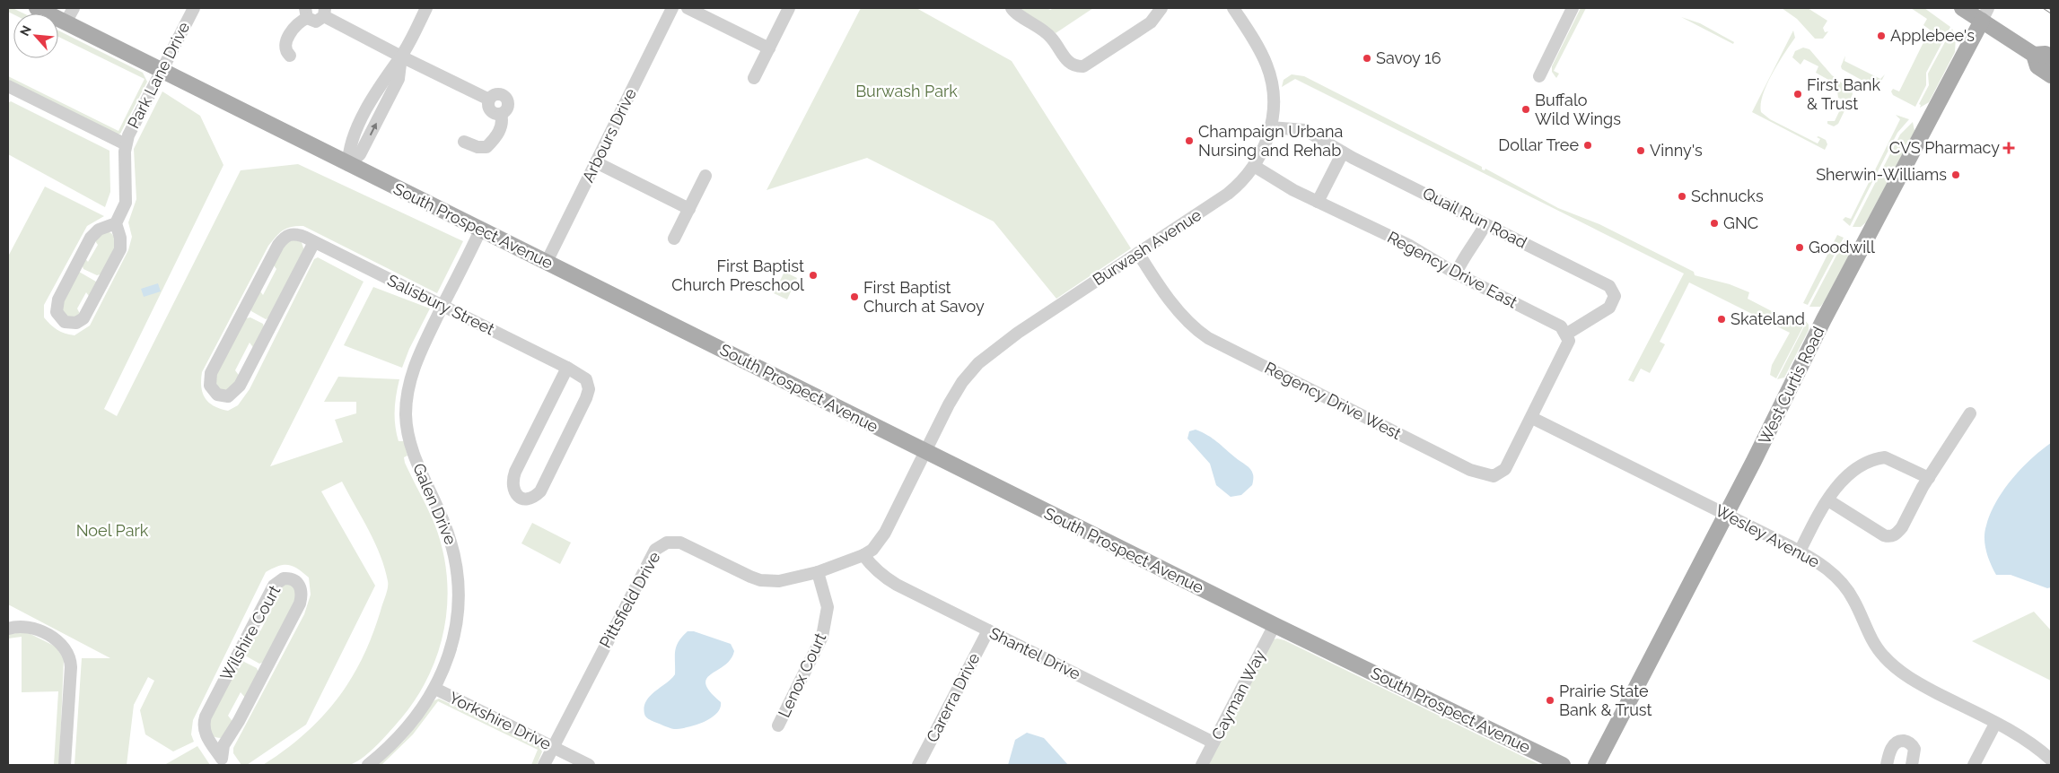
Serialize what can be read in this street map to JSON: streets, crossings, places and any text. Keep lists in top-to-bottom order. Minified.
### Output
{"streets":{"main road":["South Prospect Avenue","West Curtis Road"],"street":["Park Lane Drive","Arbours Drive","Quail Run Road","Burwash Avenue","Regency Drive East","Salisbury Street","Regency Drive West","Galen Drive","Wesley Avenue","Pittsfield Drive","Wilshire Court","Shantel Drive","Lenox Court","Cayman Way","Carerra Drive","Yorkshire Drive"]},"crossings":[["Park Lane Drive","South Prospect Avenue"],["Arbours Drive","South Prospect Avenue"],["Quail Run Road","Burwash Avenue"],["Quail Run Road","Regency Drive East"],["South Prospect Avenue","Burwash Avenue"],["South Prospect Avenue","Galen Drive"],["South Prospect Avenue","Pittsfield Drive"],["South Prospect Avenue","Cayman Way"],["Burwash Avenue","Regency Drive East"],["Burwash Avenue","Regency Drive West"],["Burwash Avenue","Pittsfield Drive"],["Salisbury Street","Galen Drive"],["West Curtis Road","Wesley Avenue"],["Regency Drive West","Wesley Avenue"],["Galen Drive","Yorkshire Drive"],["Pittsfield Drive","Shantel Drive"],["Pittsfield Drive","Lenox Court"],["Pittsfield Drive","Yorkshire Drive"],["Shantel Drive","Cayman Way"],["Shantel Drive","Carerra Drive"]],"parks":["Burwash Park","Noel Park"],"places":{"other":["Applebee's","Savoy 16","First Bank & Trust","Buffalo Wild Wings","Champaign Urbana Nursing and Rehab","Dollar Tree","Vinny's","Sherwin-Williams","Schnucks","GNC","Goodwill","First Baptist Church Preschool","First Baptist Church at Savoy","Skateland","Prairie State Bank & Trust"],"health":["CVS Pharmacy"]},"north":"top left"}
